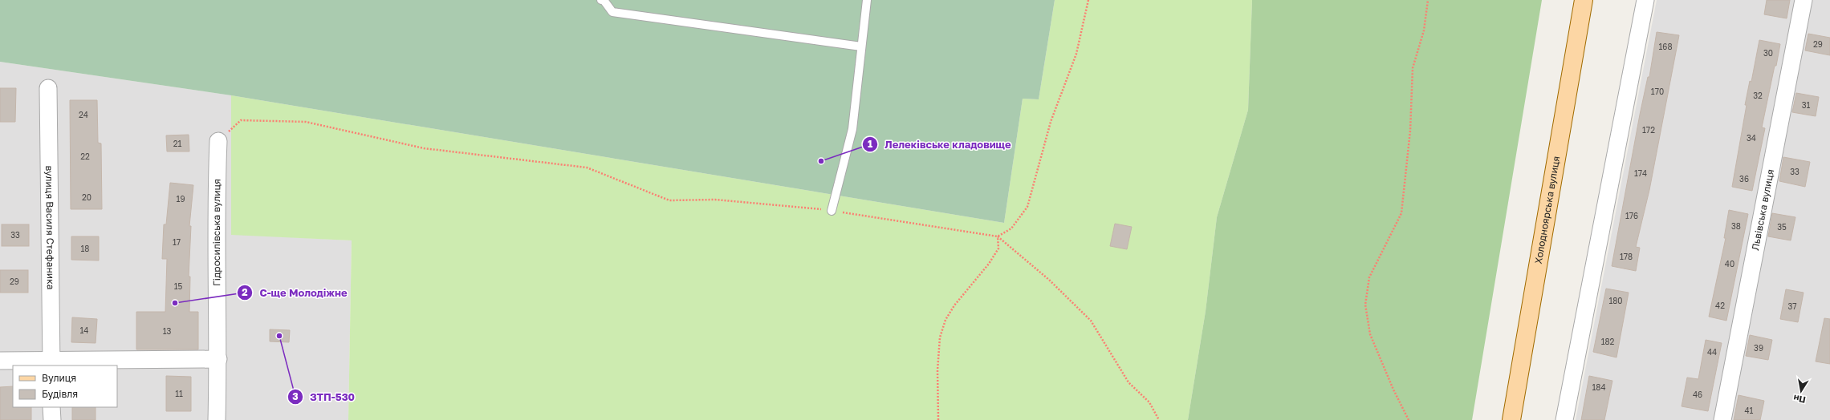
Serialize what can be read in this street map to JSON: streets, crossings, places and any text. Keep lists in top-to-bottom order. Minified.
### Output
{"streets":{"main road":["Холодноярська вулиця"],"street":["Львівська вулиця","вулиця Василя Стефаника","Гідросилівська вулиця"]},"places":["Лелеківське кладовище","С-ще Молодіжне","ЗТП-530"],"house_numbers":["29","168","30","170","32","31","24","172","34","21","22","33","174","36","20","19","176","38","35","33","17","18","178","40","29","15","180","42","37","14","13","182","39","44","184","11","46","41"],"legend":["Вулиця","Будівля"],"north":"bottom"}
